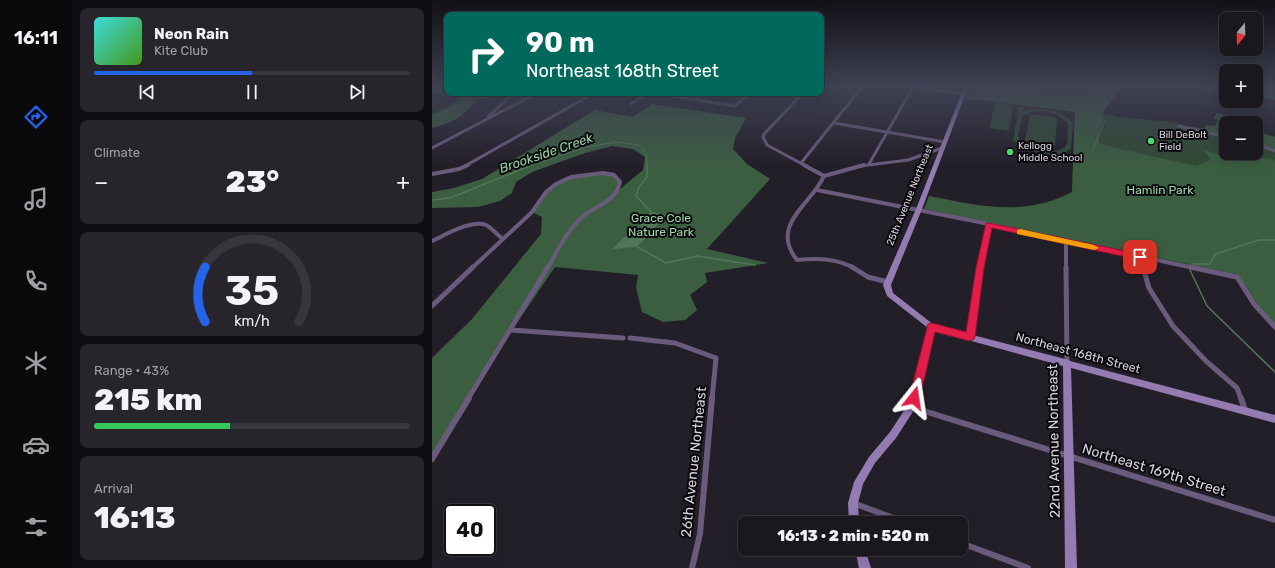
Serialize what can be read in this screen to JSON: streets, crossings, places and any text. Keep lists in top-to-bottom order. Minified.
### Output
{"streets":{"street":["25th Avenue Northeast","Northeast 168th Street","22nd Avenue Northeast","26th Avenue Northeast","Northeast 169th Street"]},"crossings":[["25th Avenue Northeast","Northeast 168th Street"],["Northeast 168th Street","22nd Avenue Northeast"],["22nd Avenue Northeast","Northeast 169th Street"]],"water":["Brookside Creek"],"parks":["Hamlin Park","Grace Cole Nature Park"],"places":["Bill DeBolt Field","Kellogg Middle School"],"north":"bottom","page":{"tabs":"16:11","map_buttons":["+","−"],"turn":["90 m","Northeast 168th Street"],"song":["Neon Rain","Kite Club"],"tile":["Climate",["Range · 43%","215 km"],["Arrival","16:13"]],"heat":["−","23°","+"],"limit":"40","trip":"16:13 · 2 min · 520 m","gauge":["35","km/h"]}}
